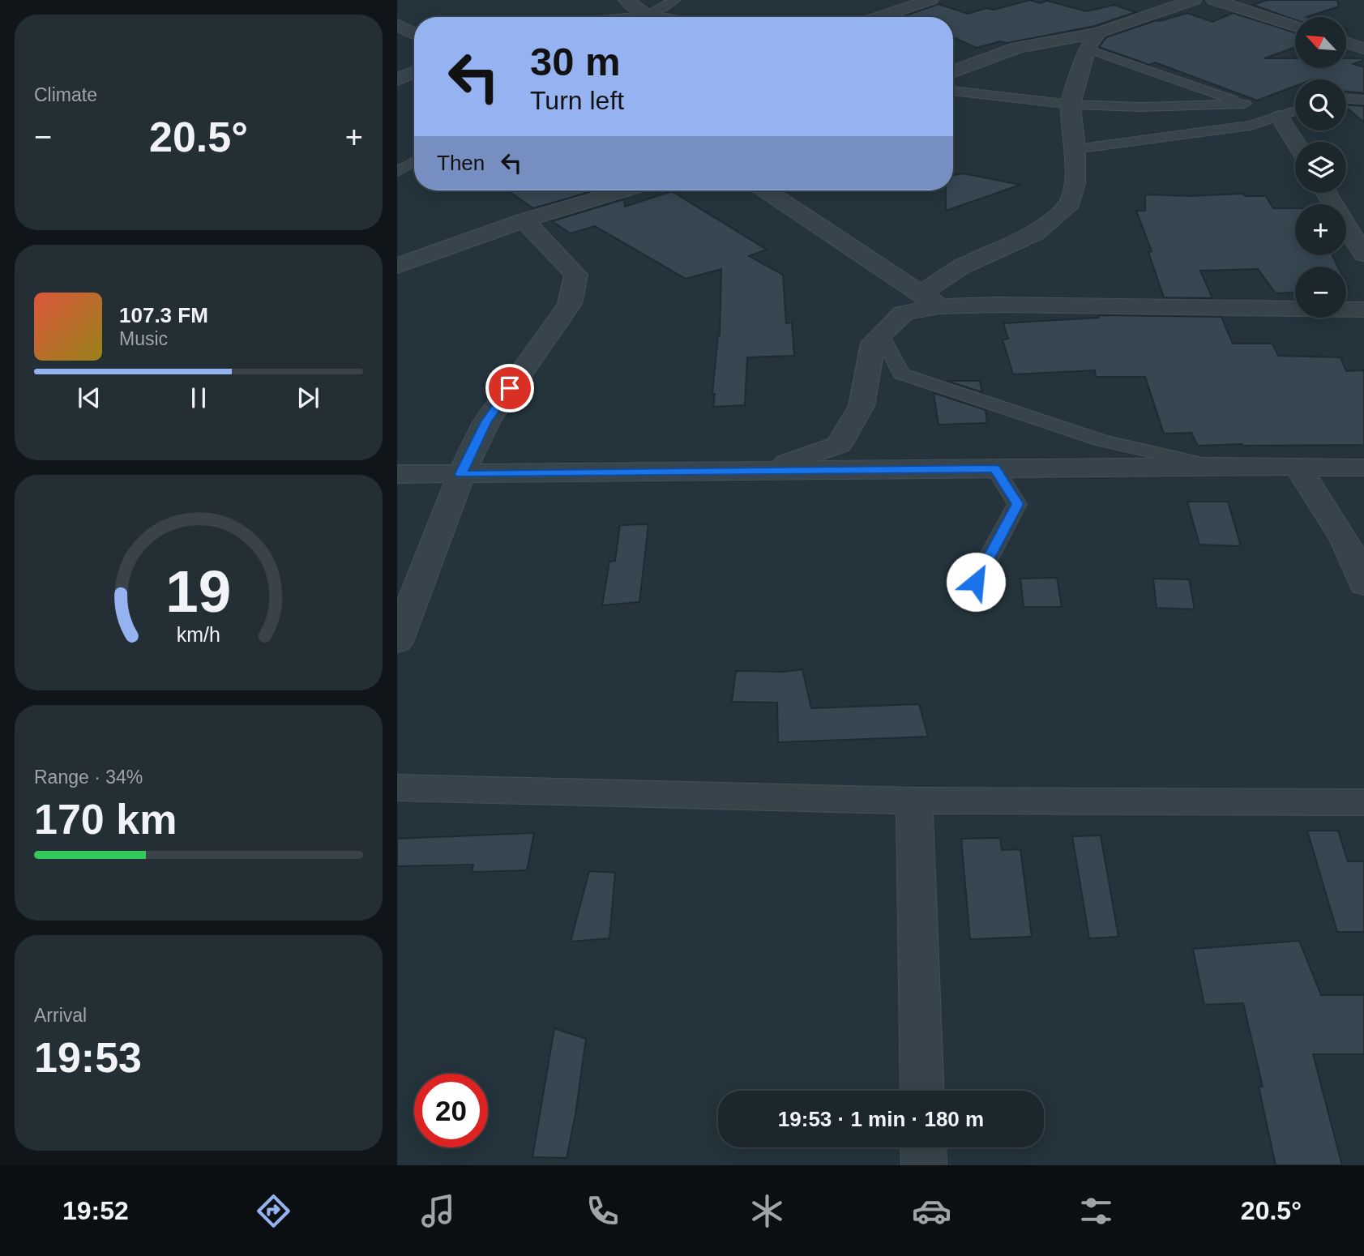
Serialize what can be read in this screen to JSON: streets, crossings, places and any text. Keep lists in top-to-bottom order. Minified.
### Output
{"north":"top left","page":{"tile":["Climate",["Range · 34%","170 km"],["Arrival","19:53"]],"map_buttons":["+","−"],"turn":["30 m","Turn left"],"heat":["−","20.5°","+"],"then":"Then","song":["107.3 FM","Music"],"limit":"20","trip":"19:53 · 1 min · 180 m","tabs":["19:52","20.5°"],"gauge":["19","km/h"]}}
